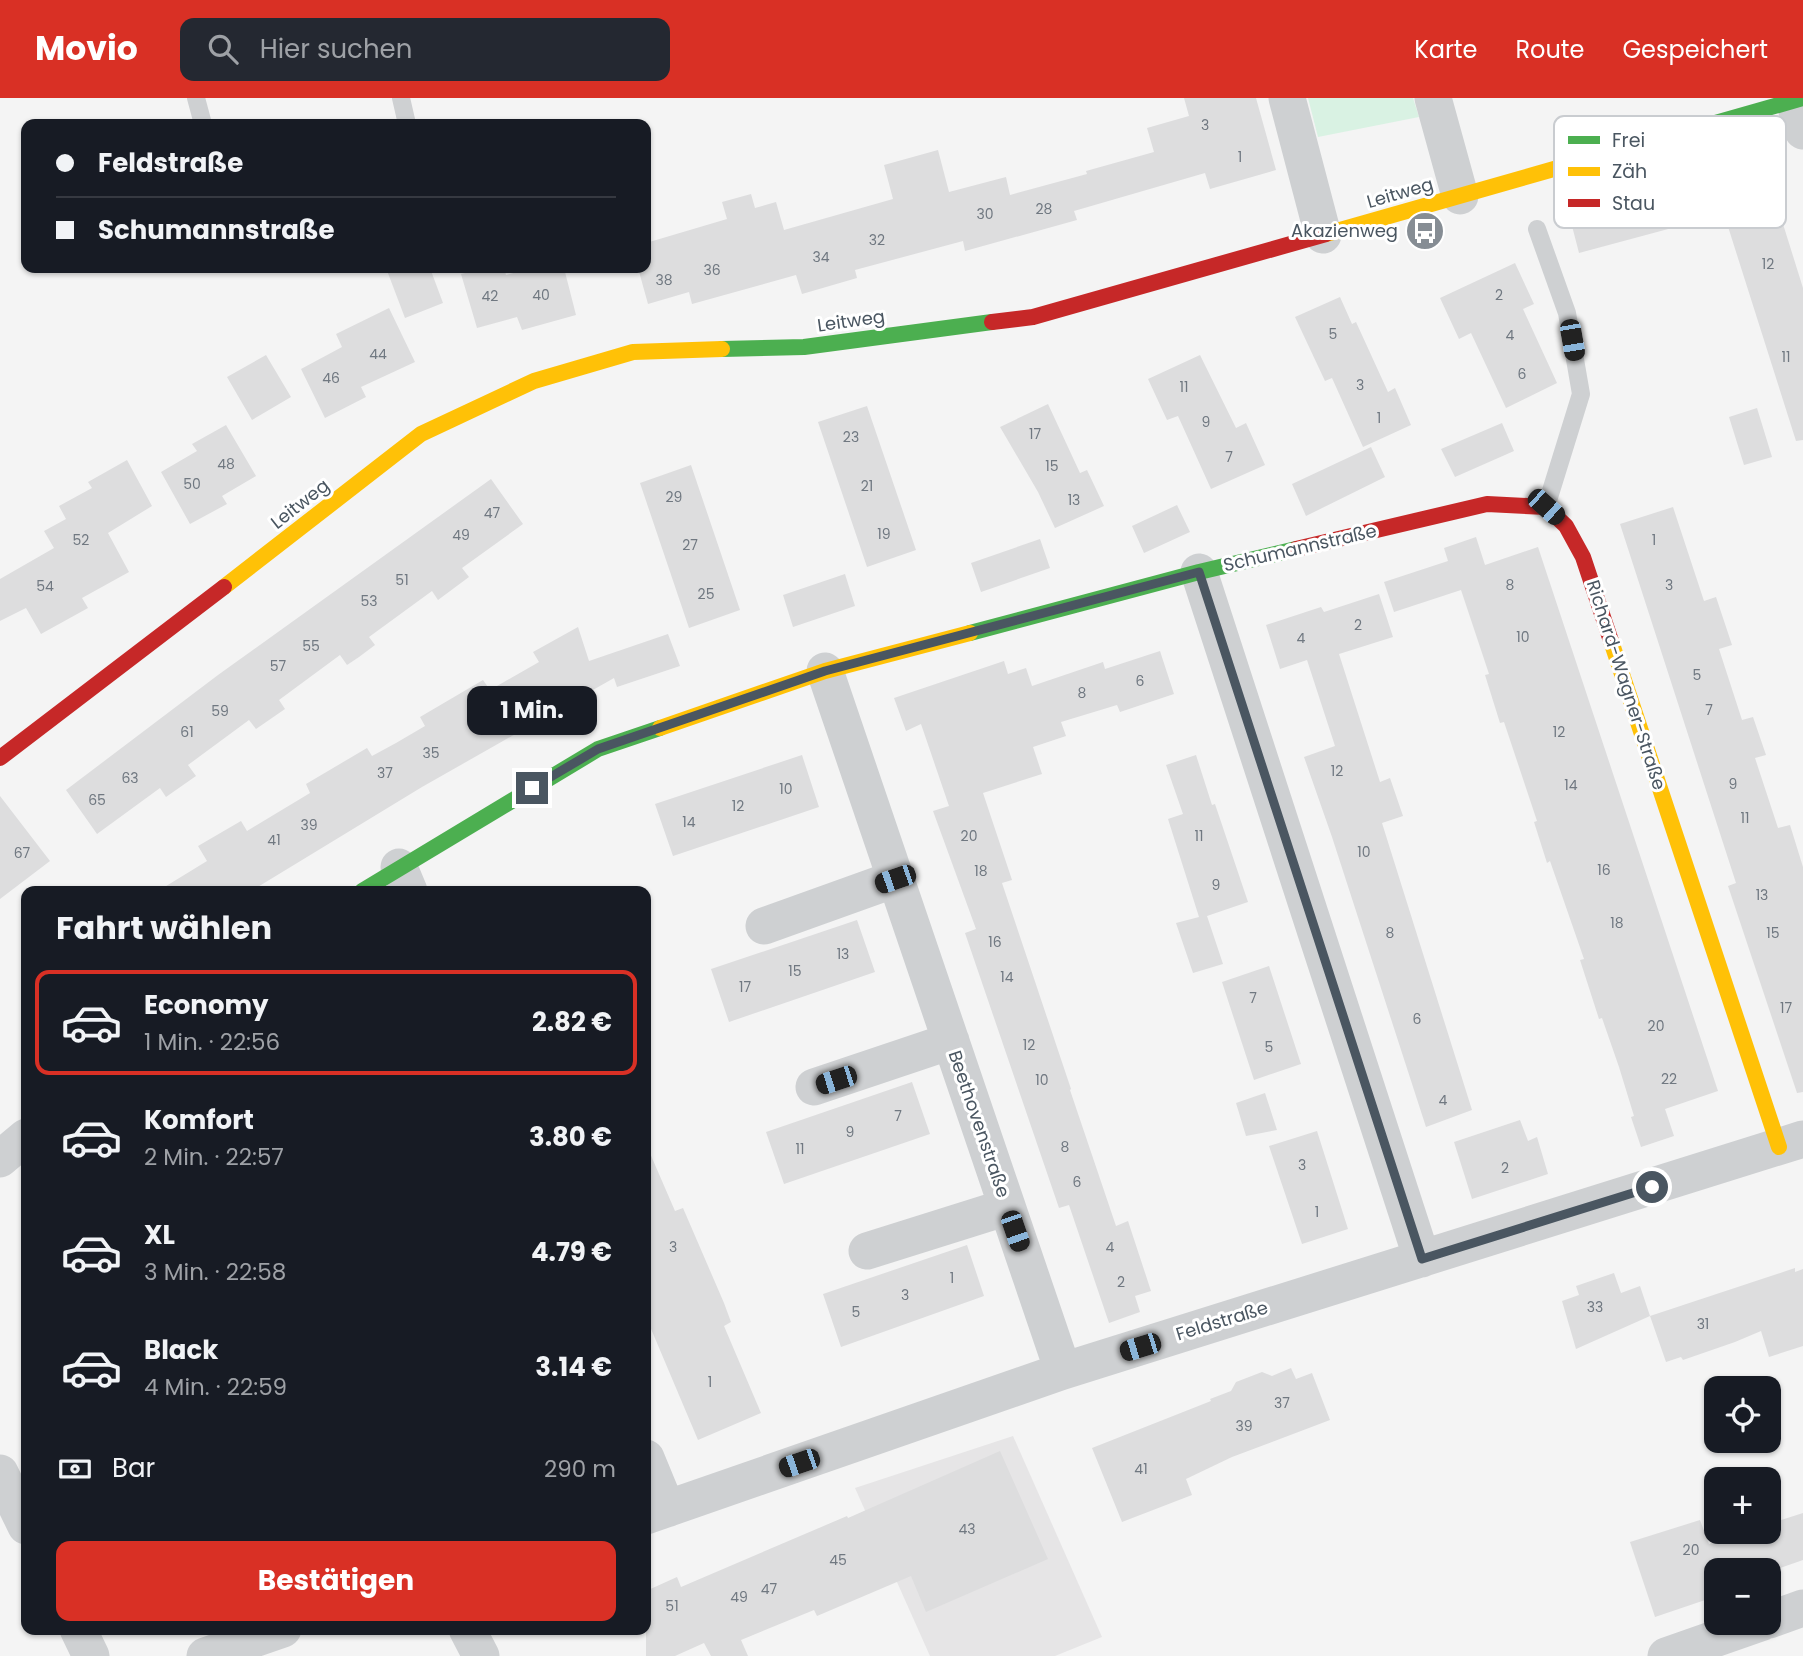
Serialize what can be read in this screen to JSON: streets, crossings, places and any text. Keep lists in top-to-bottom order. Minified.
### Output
{"streets":{"street":["Leitweg","Schumannstraße","Richard-Wagner-Straße","Beethovenstraße","Feldstraße"]},"crossings":[["Schumannstraße","Richard-Wagner-Straße"],["Schumannstraße","Beethovenstraße"],["Richard-Wagner-Straße","Feldstraße"],["Beethovenstraße","Feldstraße"]],"places":{"bus stop":["Akazienweg"]},"house_numbers":["3","1","28","30","32","34","12","36","38","40","2","42","5","4","44","11","6","46","3","11","1","9","17","23","7","48","15","50","21","29","13","47","19","49","52","1","27","51","8","3","54","25","53","2","10","4","55","57","5","6","8","7","59","61","12","35","12","37","63","9","14","10","65","12","11","14","39","20","11","41","10","67","16","18","9","13","18","8","15","16","13","15","14","17","7","17","6","20","12","5","22","10","4","7","9","8","11","3","2","6","1","3","4","1","2","3","33","5","31","1","37","39","41","43","20","45","47","49","51"],"legend":["Frei","Zäh","Stau"],"page":{"header":"Movio","search":"Hier suchen","nav":["Karte","Route","Gespeichert"],"banner":["Feldstraße","Schumannstraße"],"bubble":"1 Min.","heading":"Fahrt wählen","list":[{"name":"Economy","note":"1 Min. · 22:56","value":"2.82 €"},{"name":"Komfort","note":"2 Min. · 22:57","value":"3.80 €"},{"name":"XL","note":"3 Min. · 22:58","value":"4.79 €"},{"name":"Black","note":"4 Min. · 22:59","value":"3.14 €"}],"map_buttons":["+","−"],"pay":["Bar","290 m"],"buttons":"Bestätigen"}}
